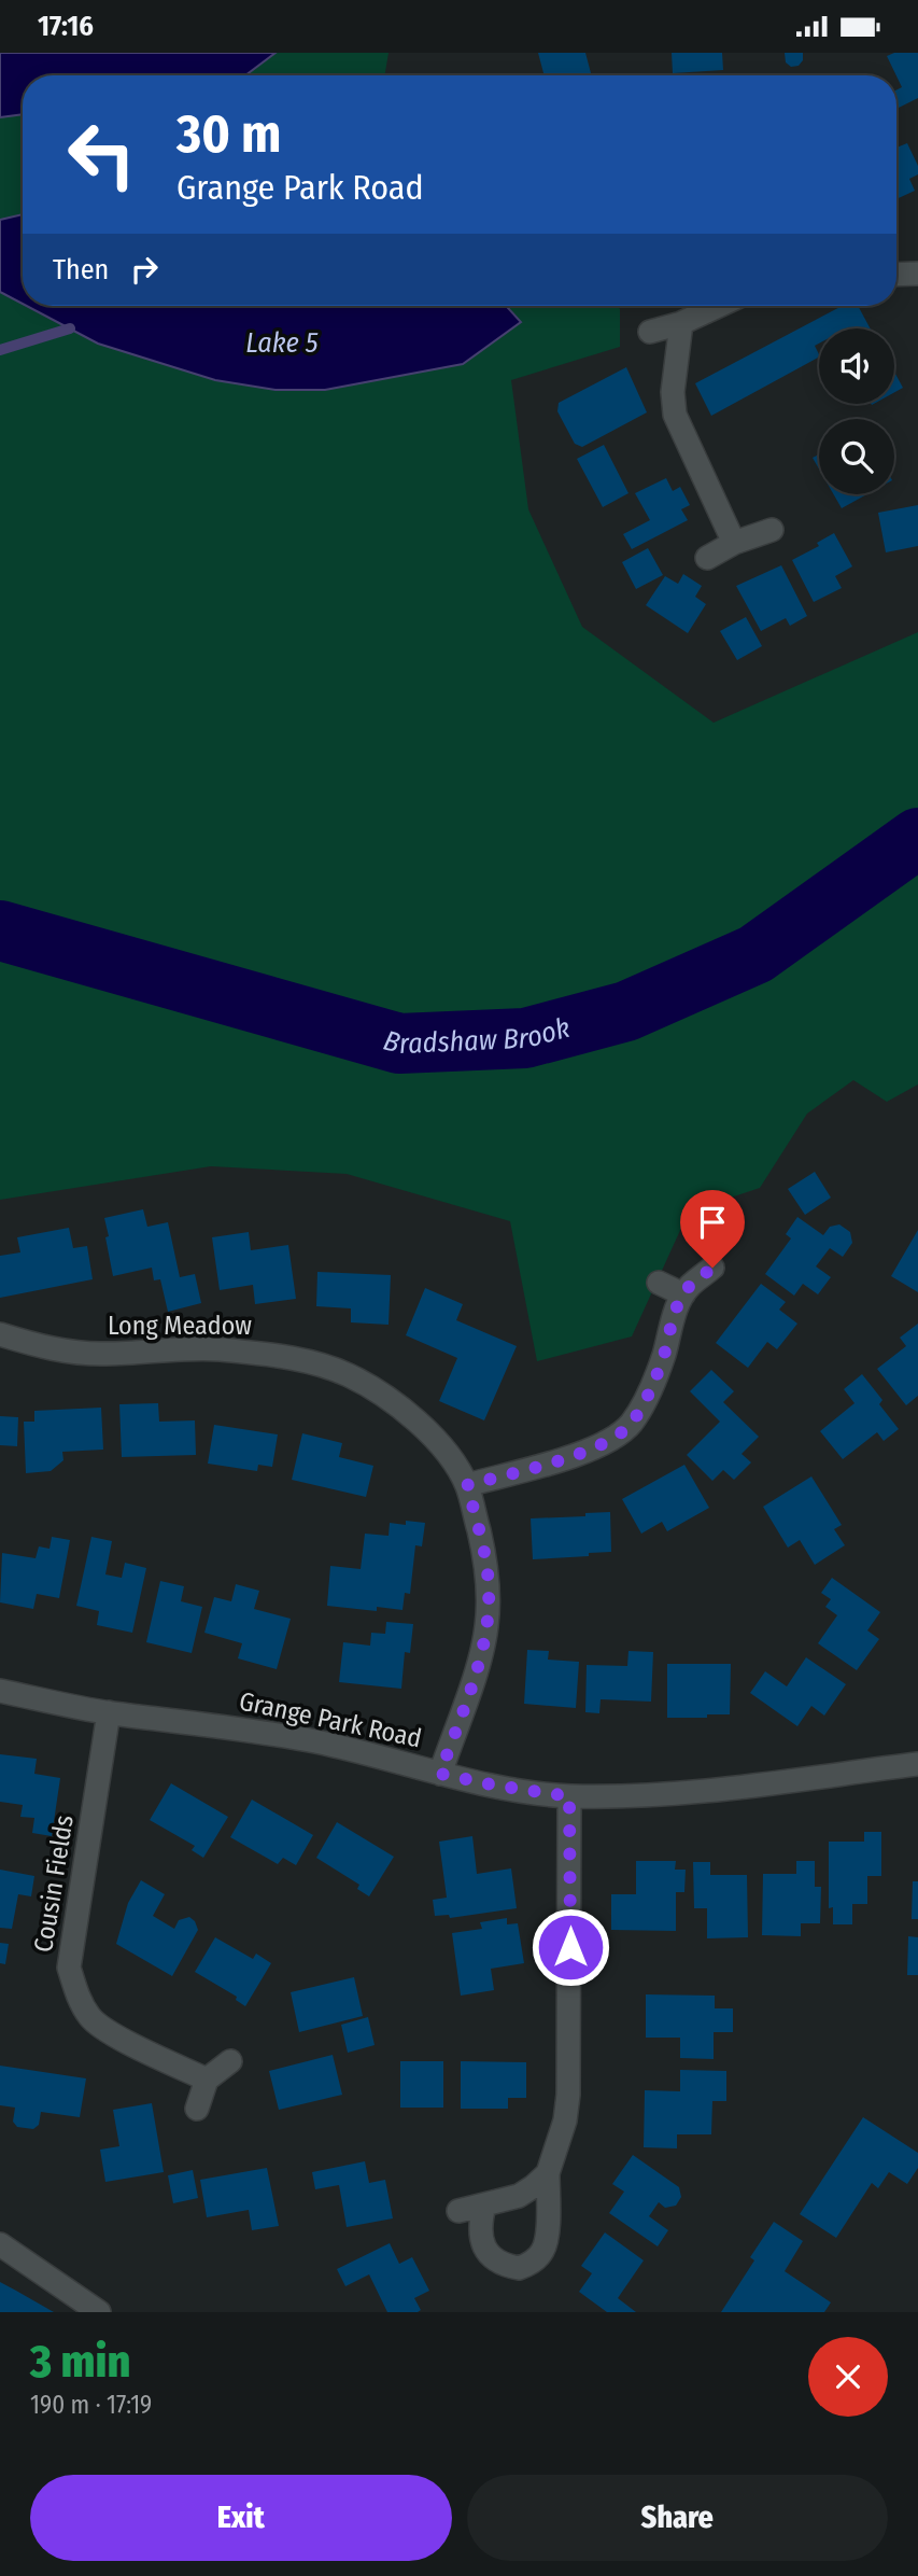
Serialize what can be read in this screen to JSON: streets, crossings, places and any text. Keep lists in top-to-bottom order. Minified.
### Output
{"streets":{"street":["Long Meadow","Grange Park Road","Cousin Fields"]},"crossings":[["Long Meadow","Grange Park Road"],["Grange Park Road","Cousin Fields"]],"water":["Lake 5","Bradshaw Brook"],"page":{"status":"17:16","turn":["30 m","Grange Park Road"],"then":"Then","heading":["3 min","190 m · 17:19"],"buttons":["Exit","Share"]}}
